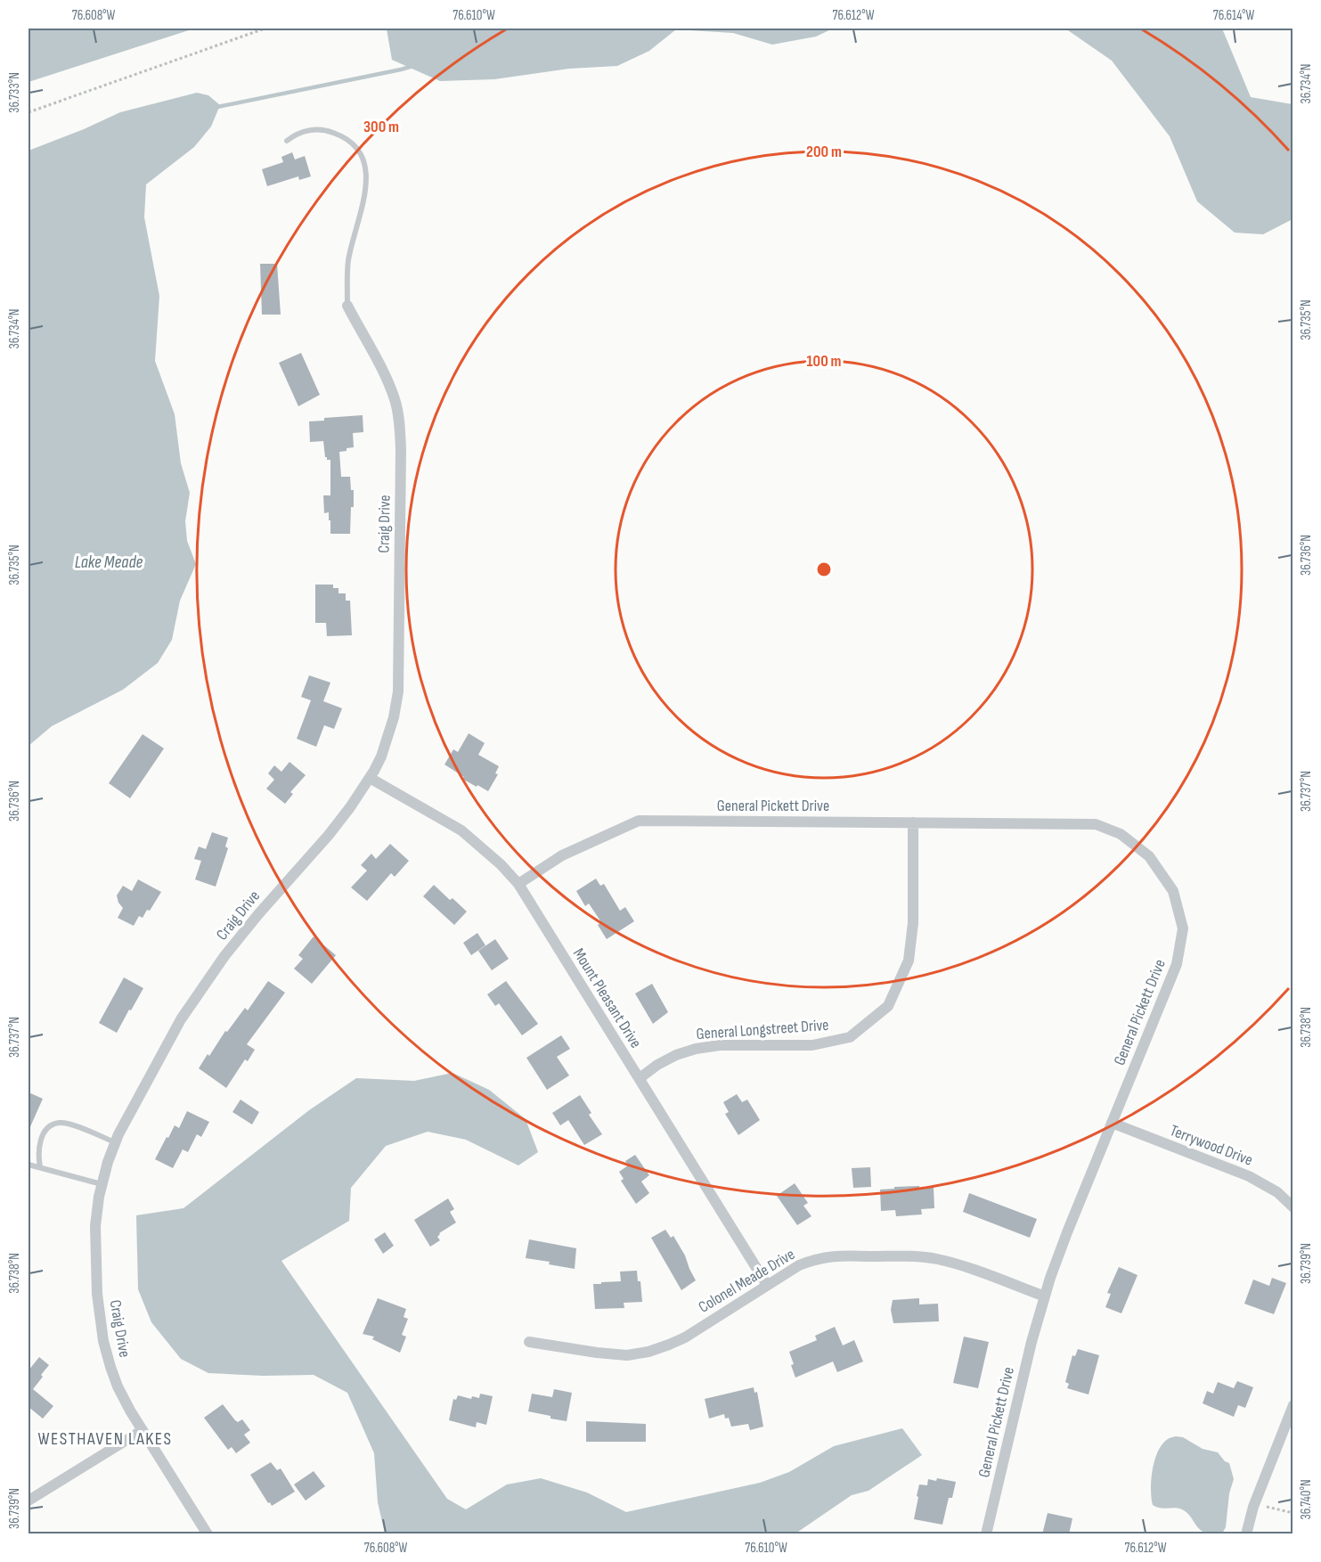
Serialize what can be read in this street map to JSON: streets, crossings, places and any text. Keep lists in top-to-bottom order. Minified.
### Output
{"streets":{"street":["Craig Drive","General Pickett Drive","Mount Pleasant Drive","General Longstreet Drive","Terrywood Drive","Colonel Meade Drive"]},"crossings":[["Craig Drive","Mount Pleasant Drive"],["General Pickett Drive","Mount Pleasant Drive"],["General Pickett Drive","General Longstreet Drive"],["General Pickett Drive","Terrywood Drive"],["General Pickett Drive","Colonel Meade Drive"],["Mount Pleasant Drive","General Longstreet Drive"],["Mount Pleasant Drive","Colonel Meade Drive"]],"districts":["WESTHAVEN LAKES"],"water":["Lake Meade"],"coordinates":["76.608°W","76.610°W","76.612°W","76.614°W","36.734°N","36.733°N","36.735°N","36.736°N","36.737°N","36.738°N","36.739°N","36.740°N"],"rings":["300 m","200 m","100 m"]}
